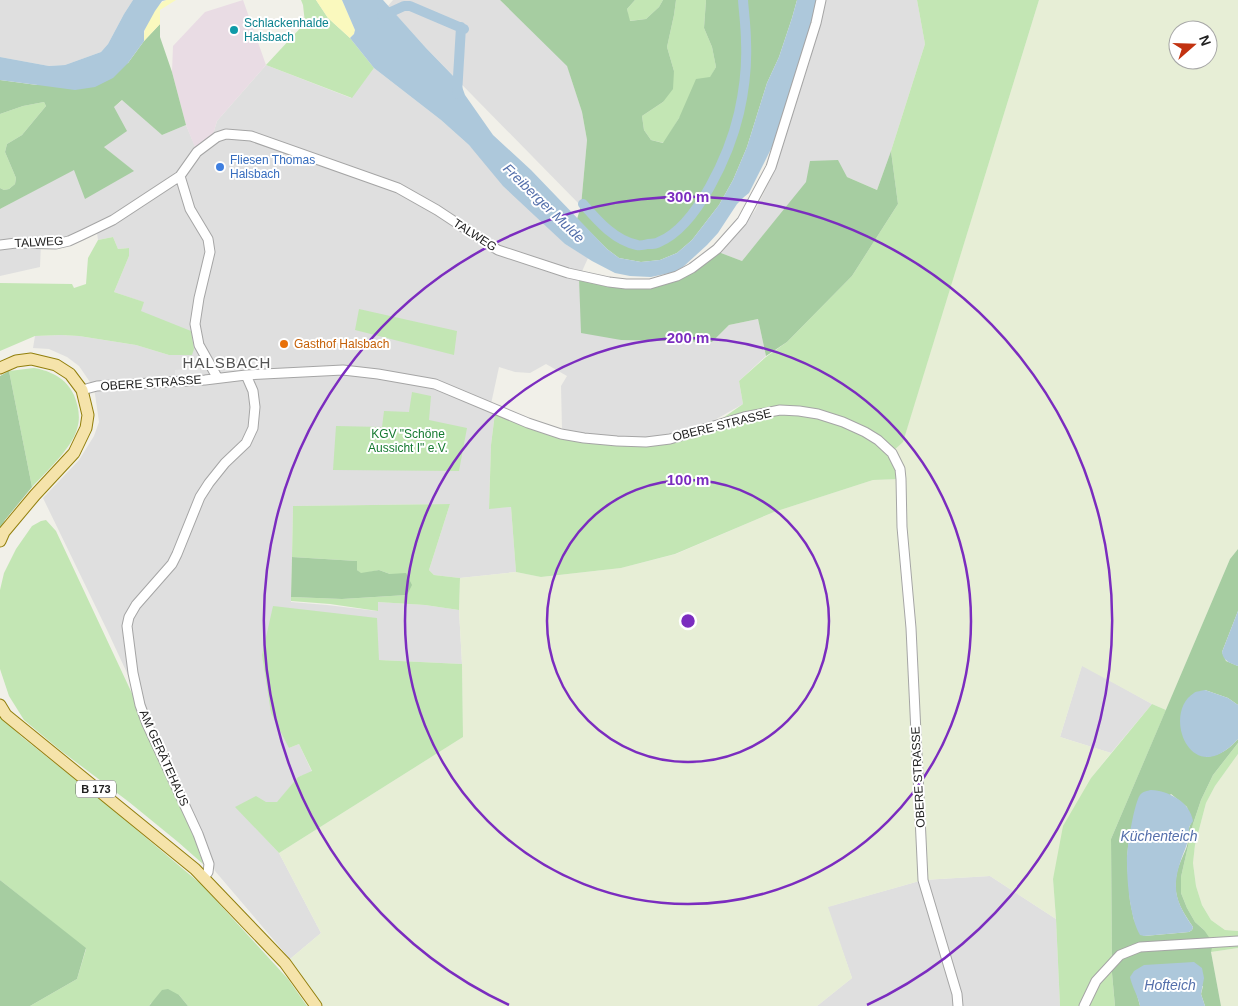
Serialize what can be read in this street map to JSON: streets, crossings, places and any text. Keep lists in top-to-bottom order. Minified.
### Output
{"streets":{"main road":["B 173"],"street":["TALWEG","OBERE STRASSE","AM GERÄTEHAUS"]},"crossings":[["OBERE STRASSE","AM GERÄTEHAUS"],["AM GERÄTEHAUS","B 173"]],"districts":["HALSBACH"],"water":["Freiberger Mulde","Küchenteich","Hofteich"],"parks":["KGV \"Schöne Aussicht I\" e.V."],"places":["Schlackenhalde Halsbach","Fliesen Thomas Halsbach","Gasthof Halsbach"],"north":"right","rings":["300 m","200 m","100 m"]}
